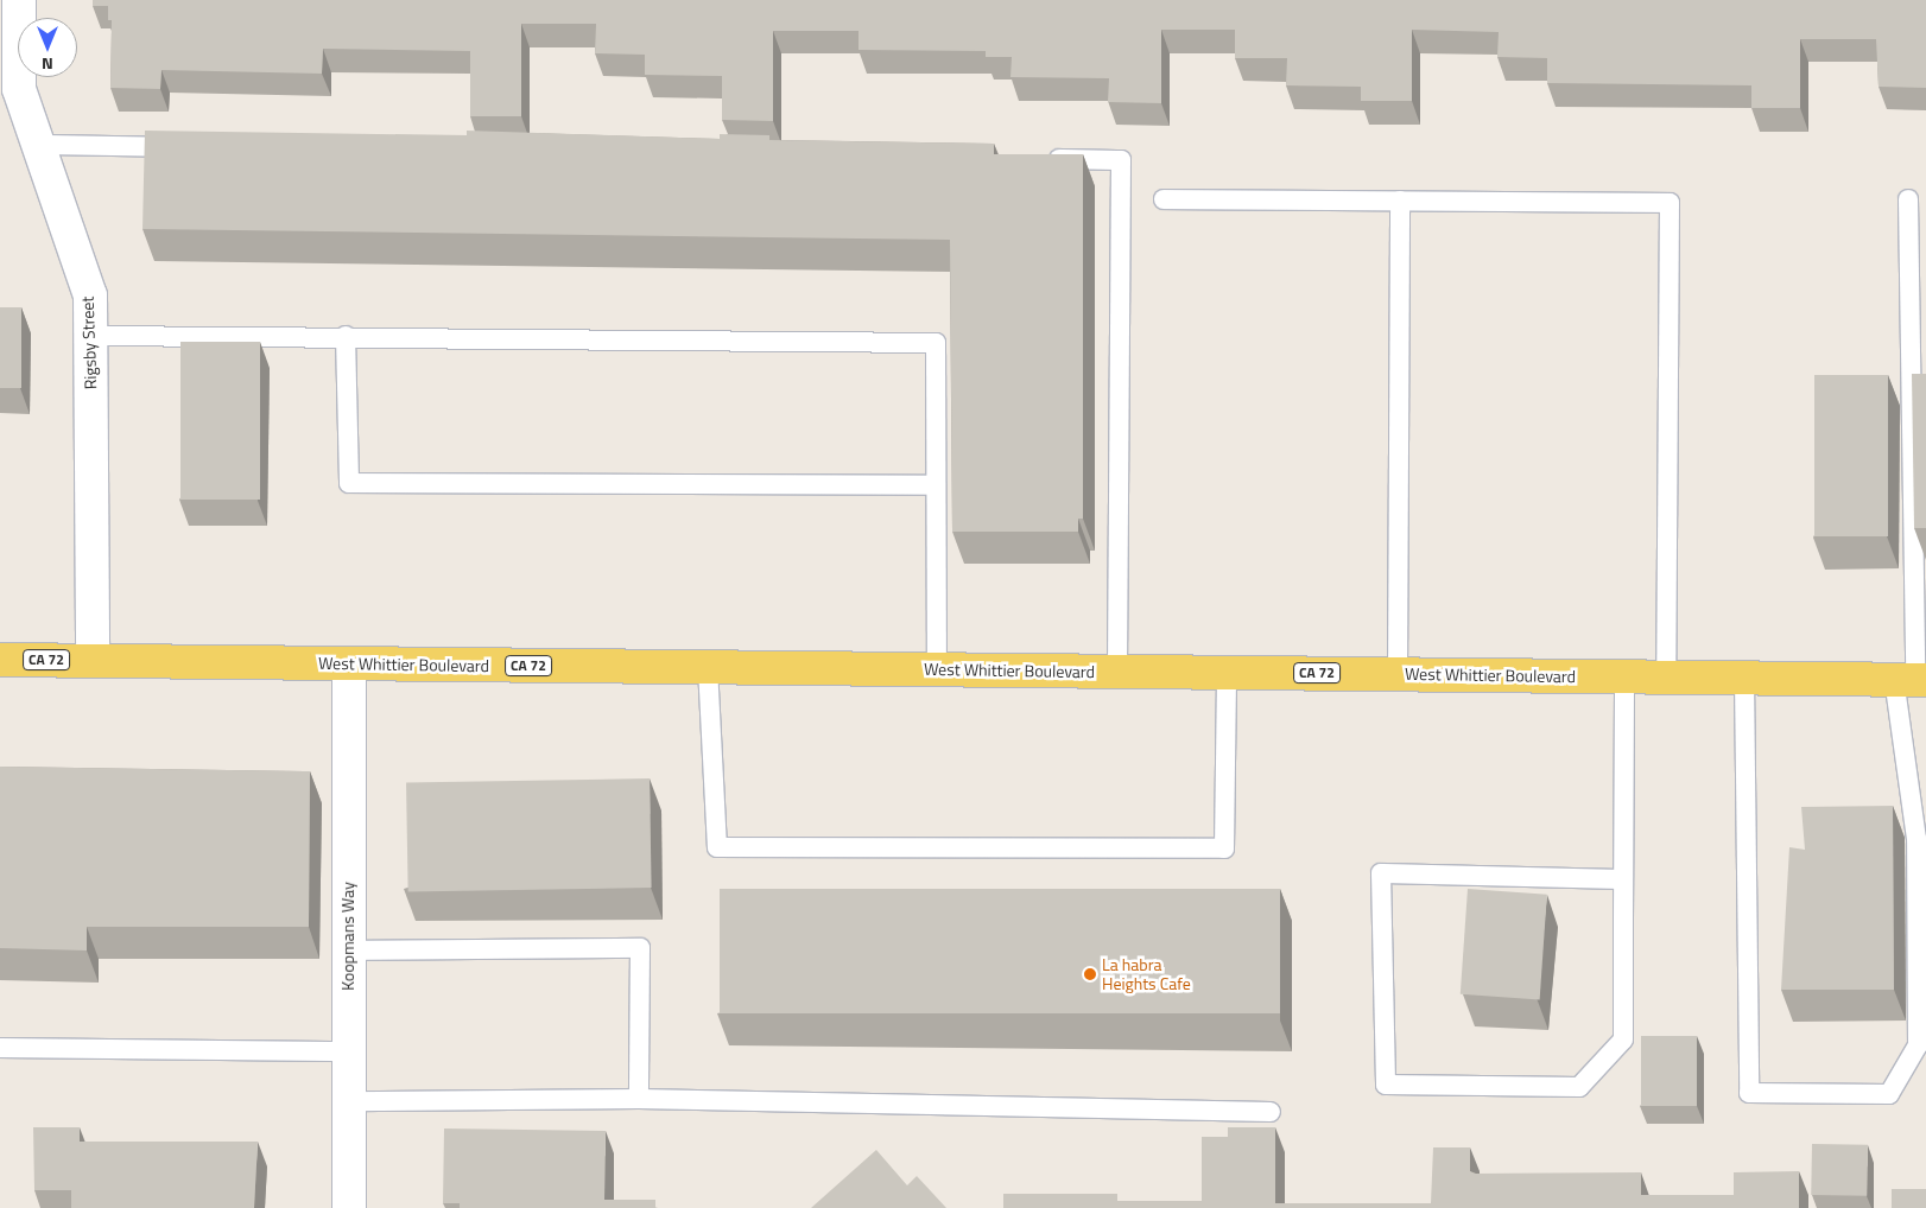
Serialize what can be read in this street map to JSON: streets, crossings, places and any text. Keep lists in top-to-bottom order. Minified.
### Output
{"streets":{"main road":["CA 72","West Whittier Boulevard"],"street":["Rigsby Street","Koopmans Way"]},"crossings":[["Rigsby Street","CA 72"],["Rigsby Street","West Whittier Boulevard"],["CA 72","West Whittier Boulevard"],["West Whittier Boulevard","Koopmans Way"]],"places":["La habra Heights Cafe"],"north":"bottom"}
